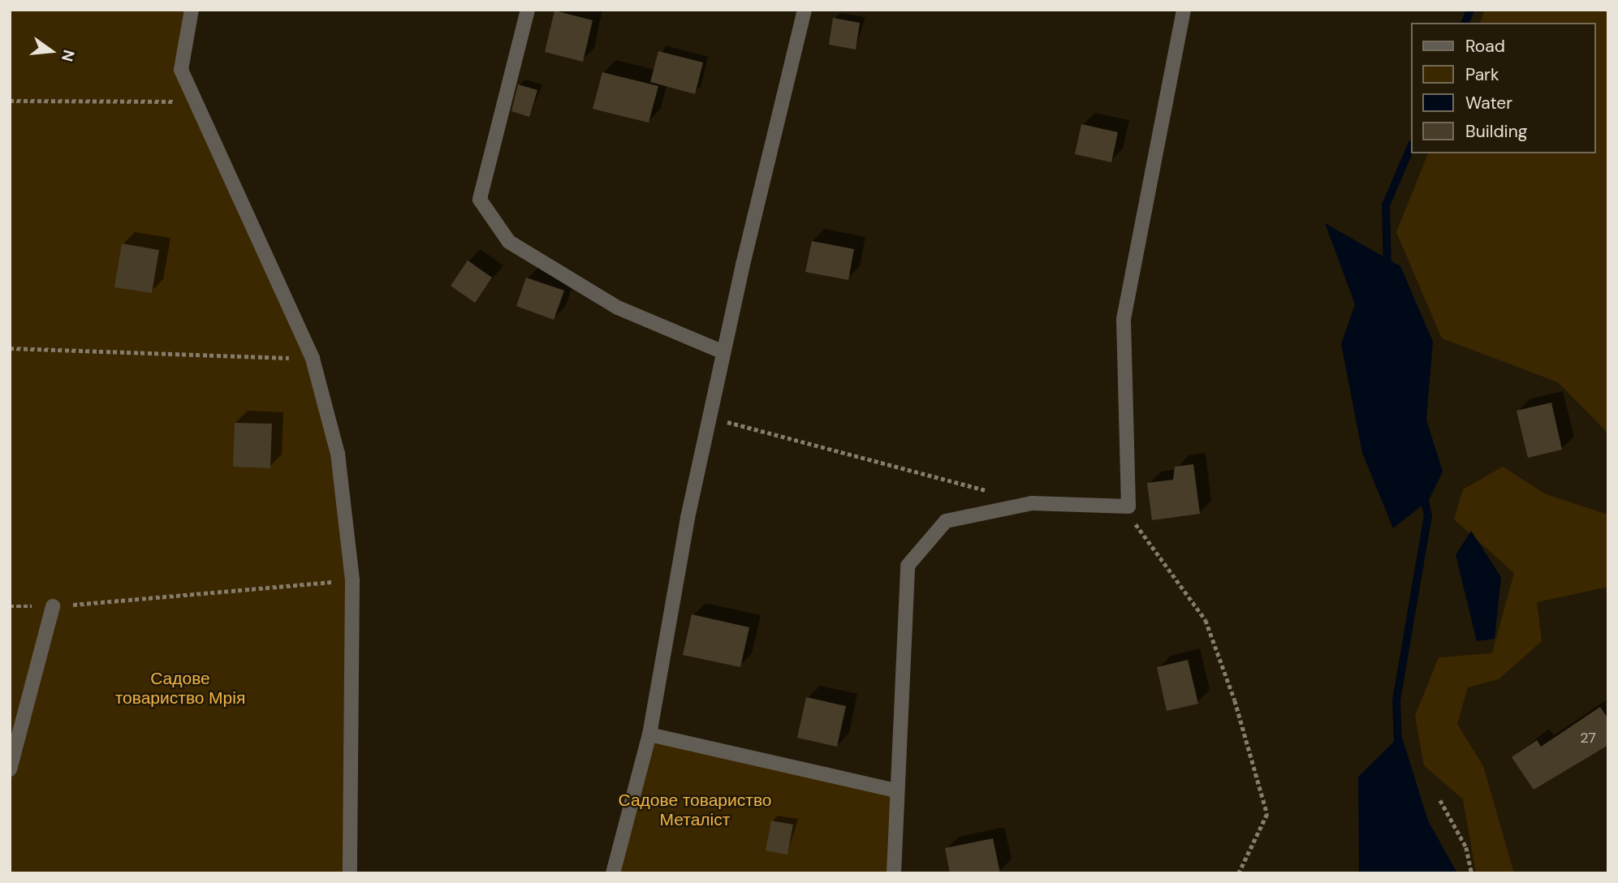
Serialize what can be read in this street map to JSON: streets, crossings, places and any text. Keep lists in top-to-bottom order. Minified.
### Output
{"parks":["Садове товариство Мрія","Садове товариство Металіст"],"house_numbers":["27"],"legend":["Road","Park","Water","Building"],"north":"right"}
